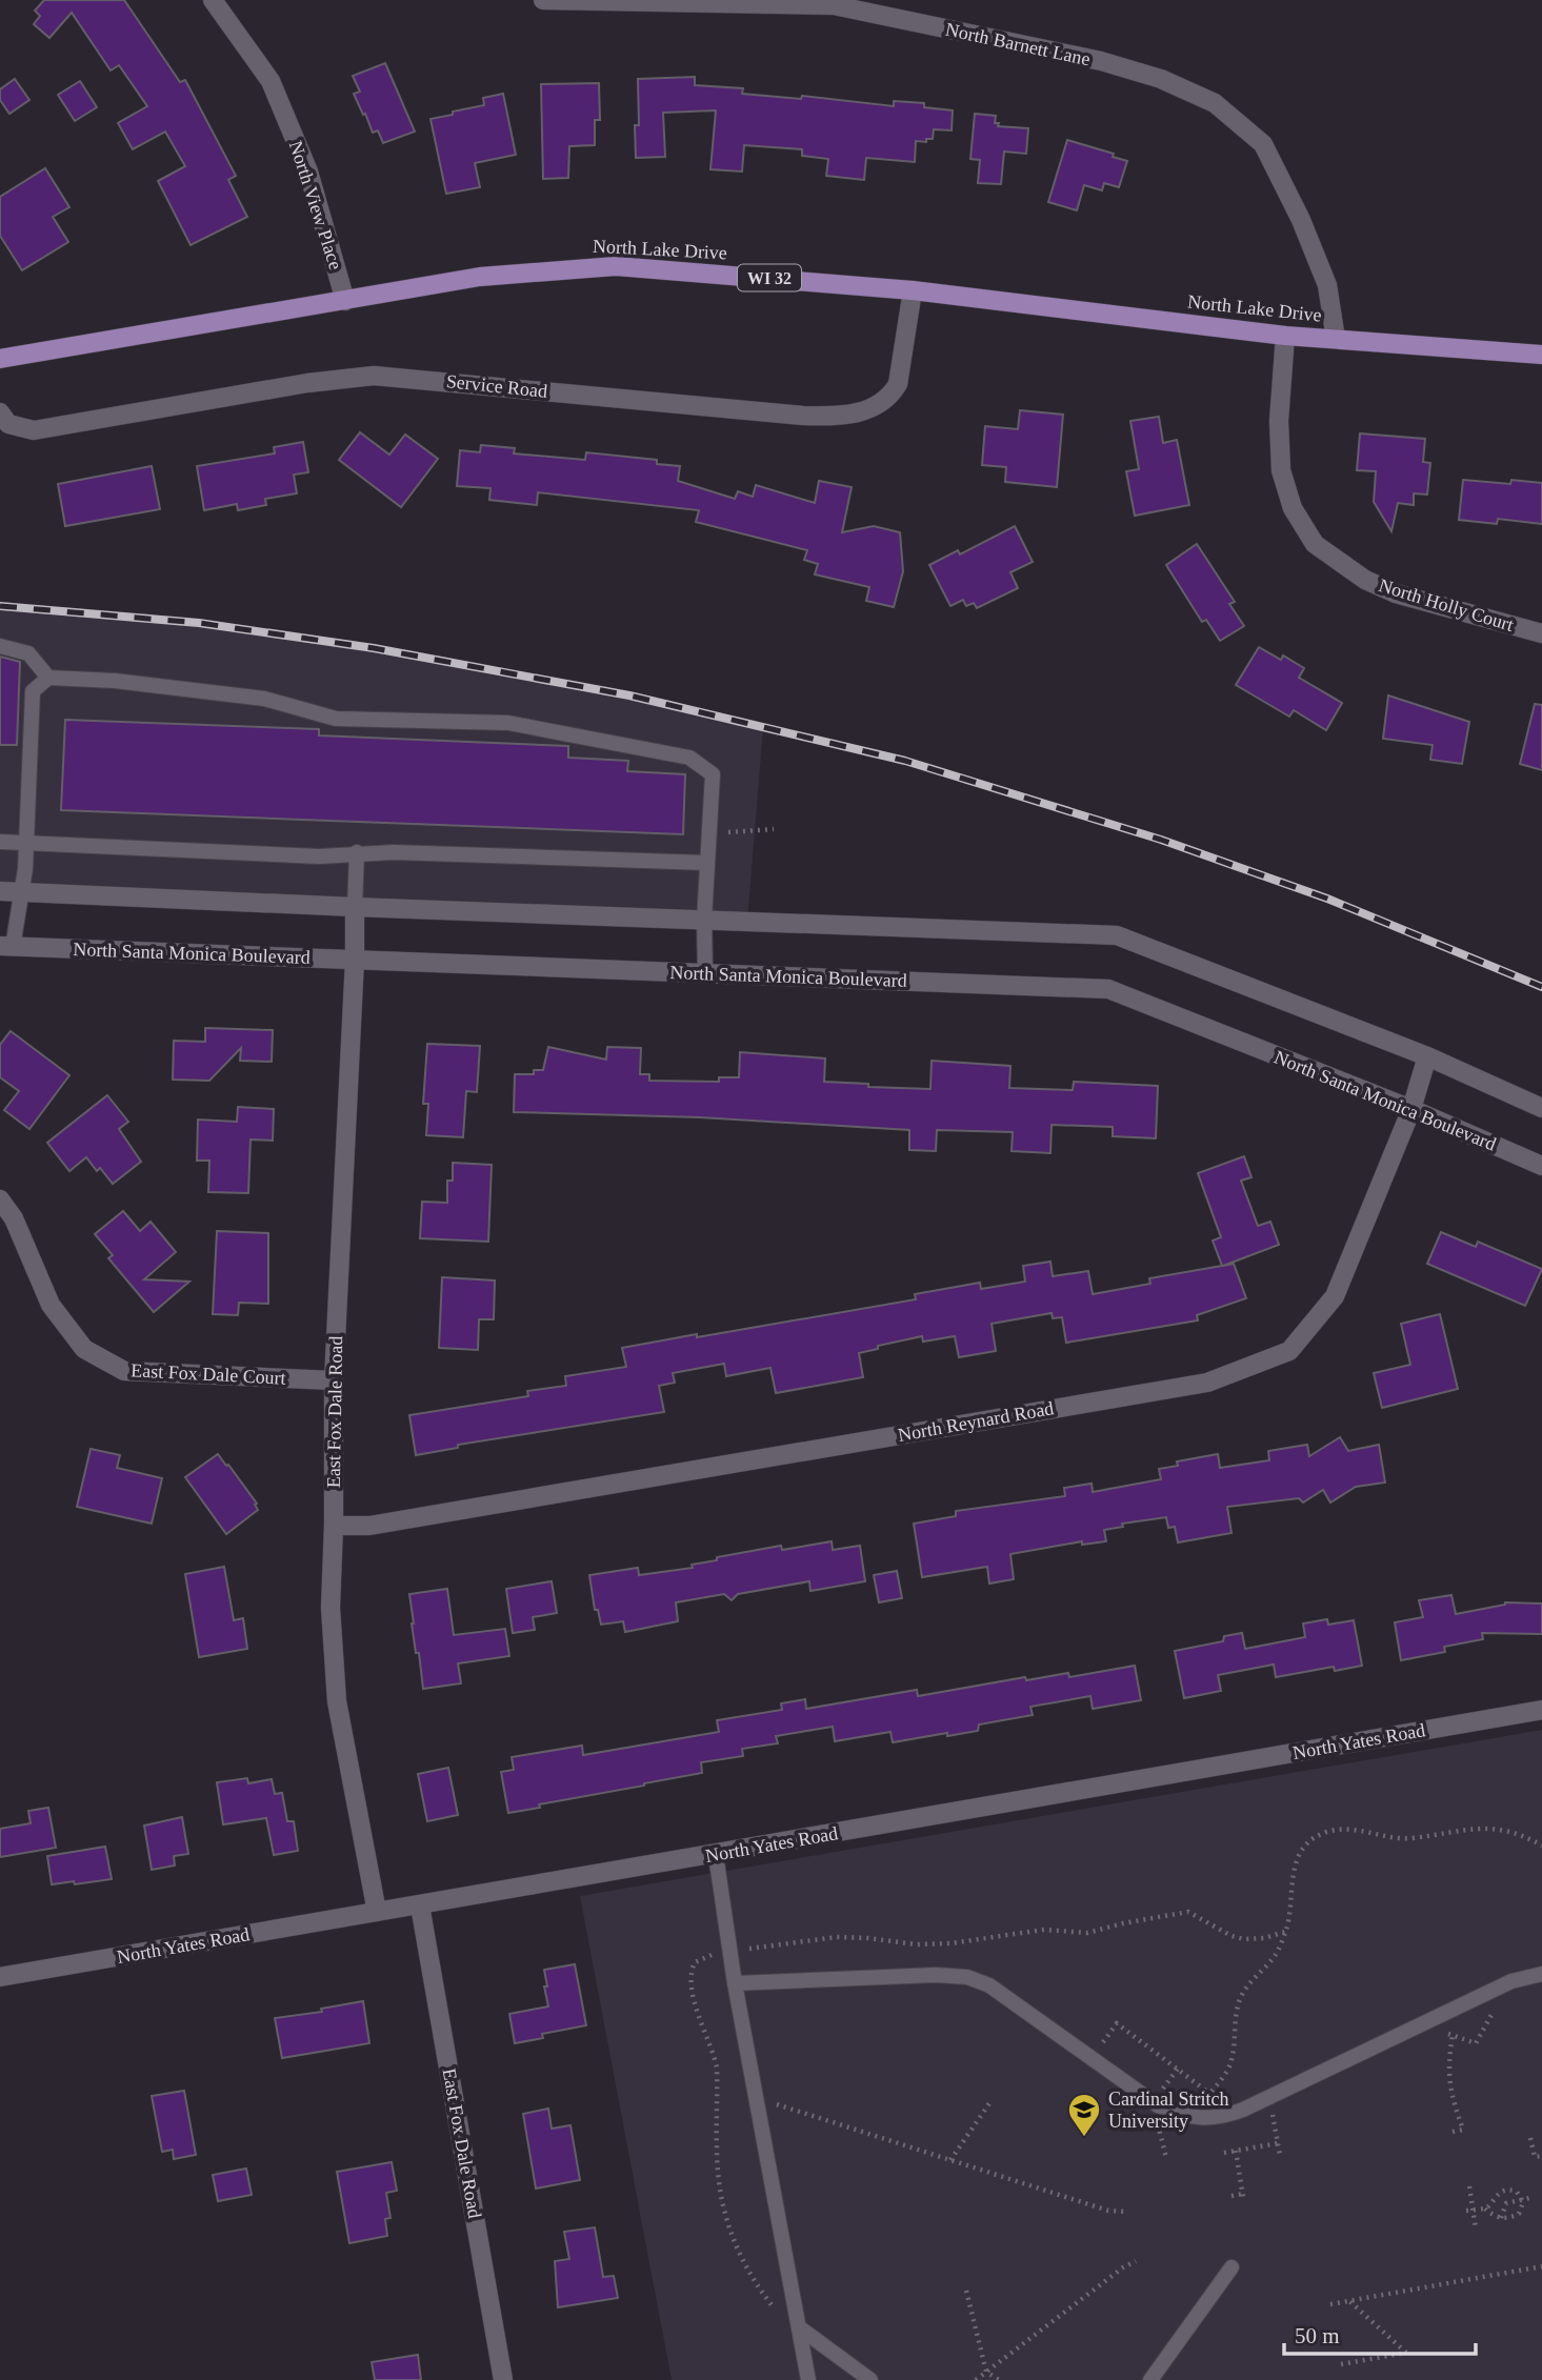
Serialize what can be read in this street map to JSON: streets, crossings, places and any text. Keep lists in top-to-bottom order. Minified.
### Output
{"streets":{"main road":["North Lake Drive","WI 32"],"street":["North Barnett Lane","North View Place","Service Road","North Holly Court","North Santa Monica Boulevard","East Fox Dale Court","East Fox Dale Road","North Reynard Road","North Yates Road"]},"crossings":[["North Barnett Lane","North Lake Drive"],["North View Place","North Lake Drive"],["North Lake Drive","Service Road"],["North Lake Drive","North Holly Court"],["North Santa Monica Boulevard","East Fox Dale Road"],["North Santa Monica Boulevard","North Reynard Road"],["East Fox Dale Court","East Fox Dale Road"],["East Fox Dale Road","North Reynard Road"],["East Fox Dale Road","North Yates Road"]],"places":{"school or university":["Cardinal Stritch University"]},"scale_bar":"50 m"}
